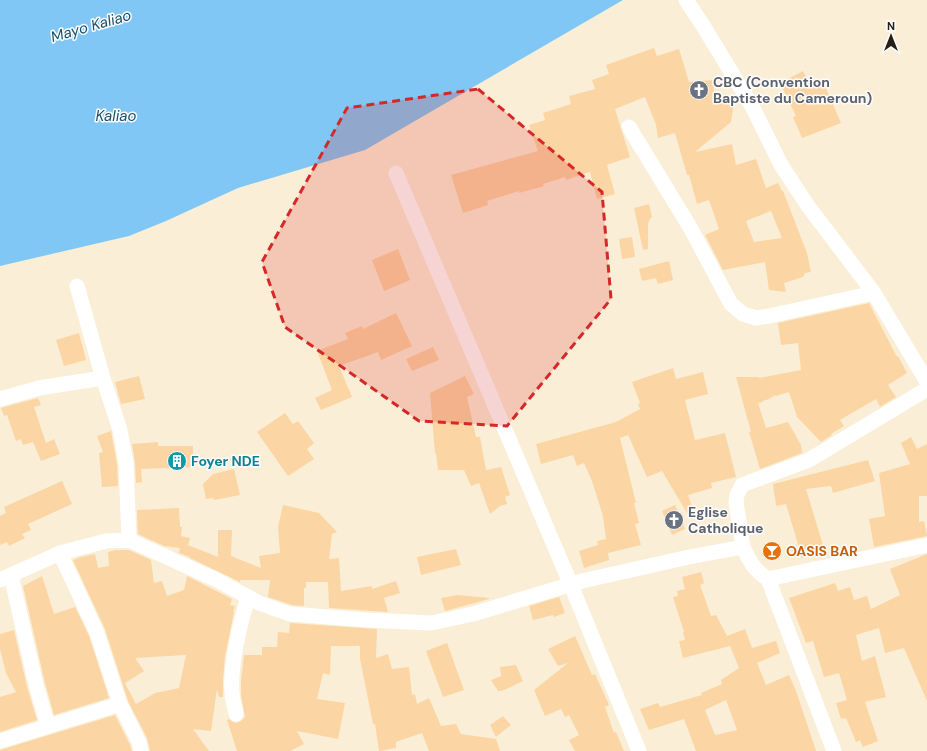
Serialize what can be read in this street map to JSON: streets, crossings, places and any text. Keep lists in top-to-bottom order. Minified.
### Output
{"water":["Mayo Kaliao","Kaliao"],"places":{"church":["CBC (Convention Baptiste du Cameroun)","Eglise Catholique"],"building":["Foyer NDE"],"bar":["OASIS BAR"]},"north":"top"}
